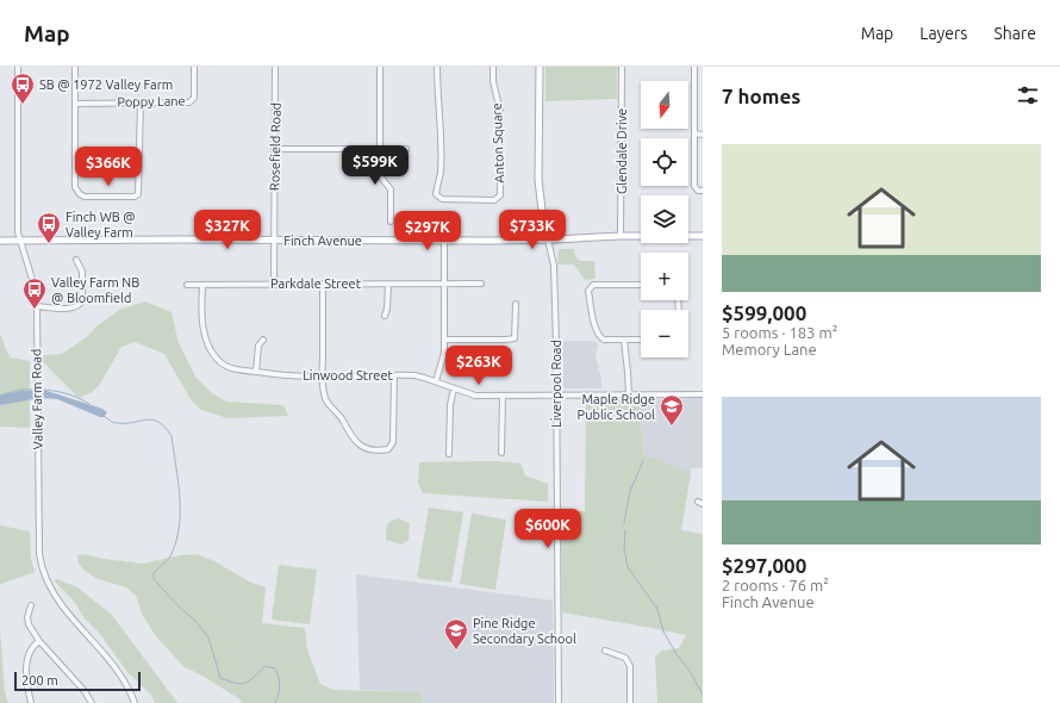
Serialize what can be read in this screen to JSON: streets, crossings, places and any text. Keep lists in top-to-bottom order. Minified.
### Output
{"streets":{"main road":["Finch Avenue","Liverpool Road"],"street":["Poppy Lane","Anton Square","Rosefield Road","Glendale Drive","Parkdale Street","Linwood Street","Valley Farm Road"]},"crossings":[["Rosefield Road","Finch Avenue"],["Rosefield Road","Parkdale Street"],["Glendale Drive","Finch Avenue"],["Finch Avenue","Liverpool Road"],["Finch Avenue","Valley Farm Road"],["Parkdale Street","Linwood Street"],["Linwood Street","Liverpool Road"]],"places":{"bus stop":["SB @ 1972 Valley Farm","Finch WB @ Valley Farm","Valley Farm NB @ Bloomfield"],"school or university":["Maple Ridge Public School","Pine Ridge Secondary School"]},"scale_bar":"200 m","north":"bottom","page":{"header":"Map","nav":["Map","Layers","Share"],"heading":"7 homes","map_buttons":["+","−"],"list":[{"name":"$599,000","note":"5 rooms · 183 m² · Memory Lane"},{"name":"$297,000","note":"2 rooms · 76 m² · Finch Avenue"}],"price":["$599K","$366K","$327K","$733K","$297K","$263K","$600K"],"scale":"200 m"}}
